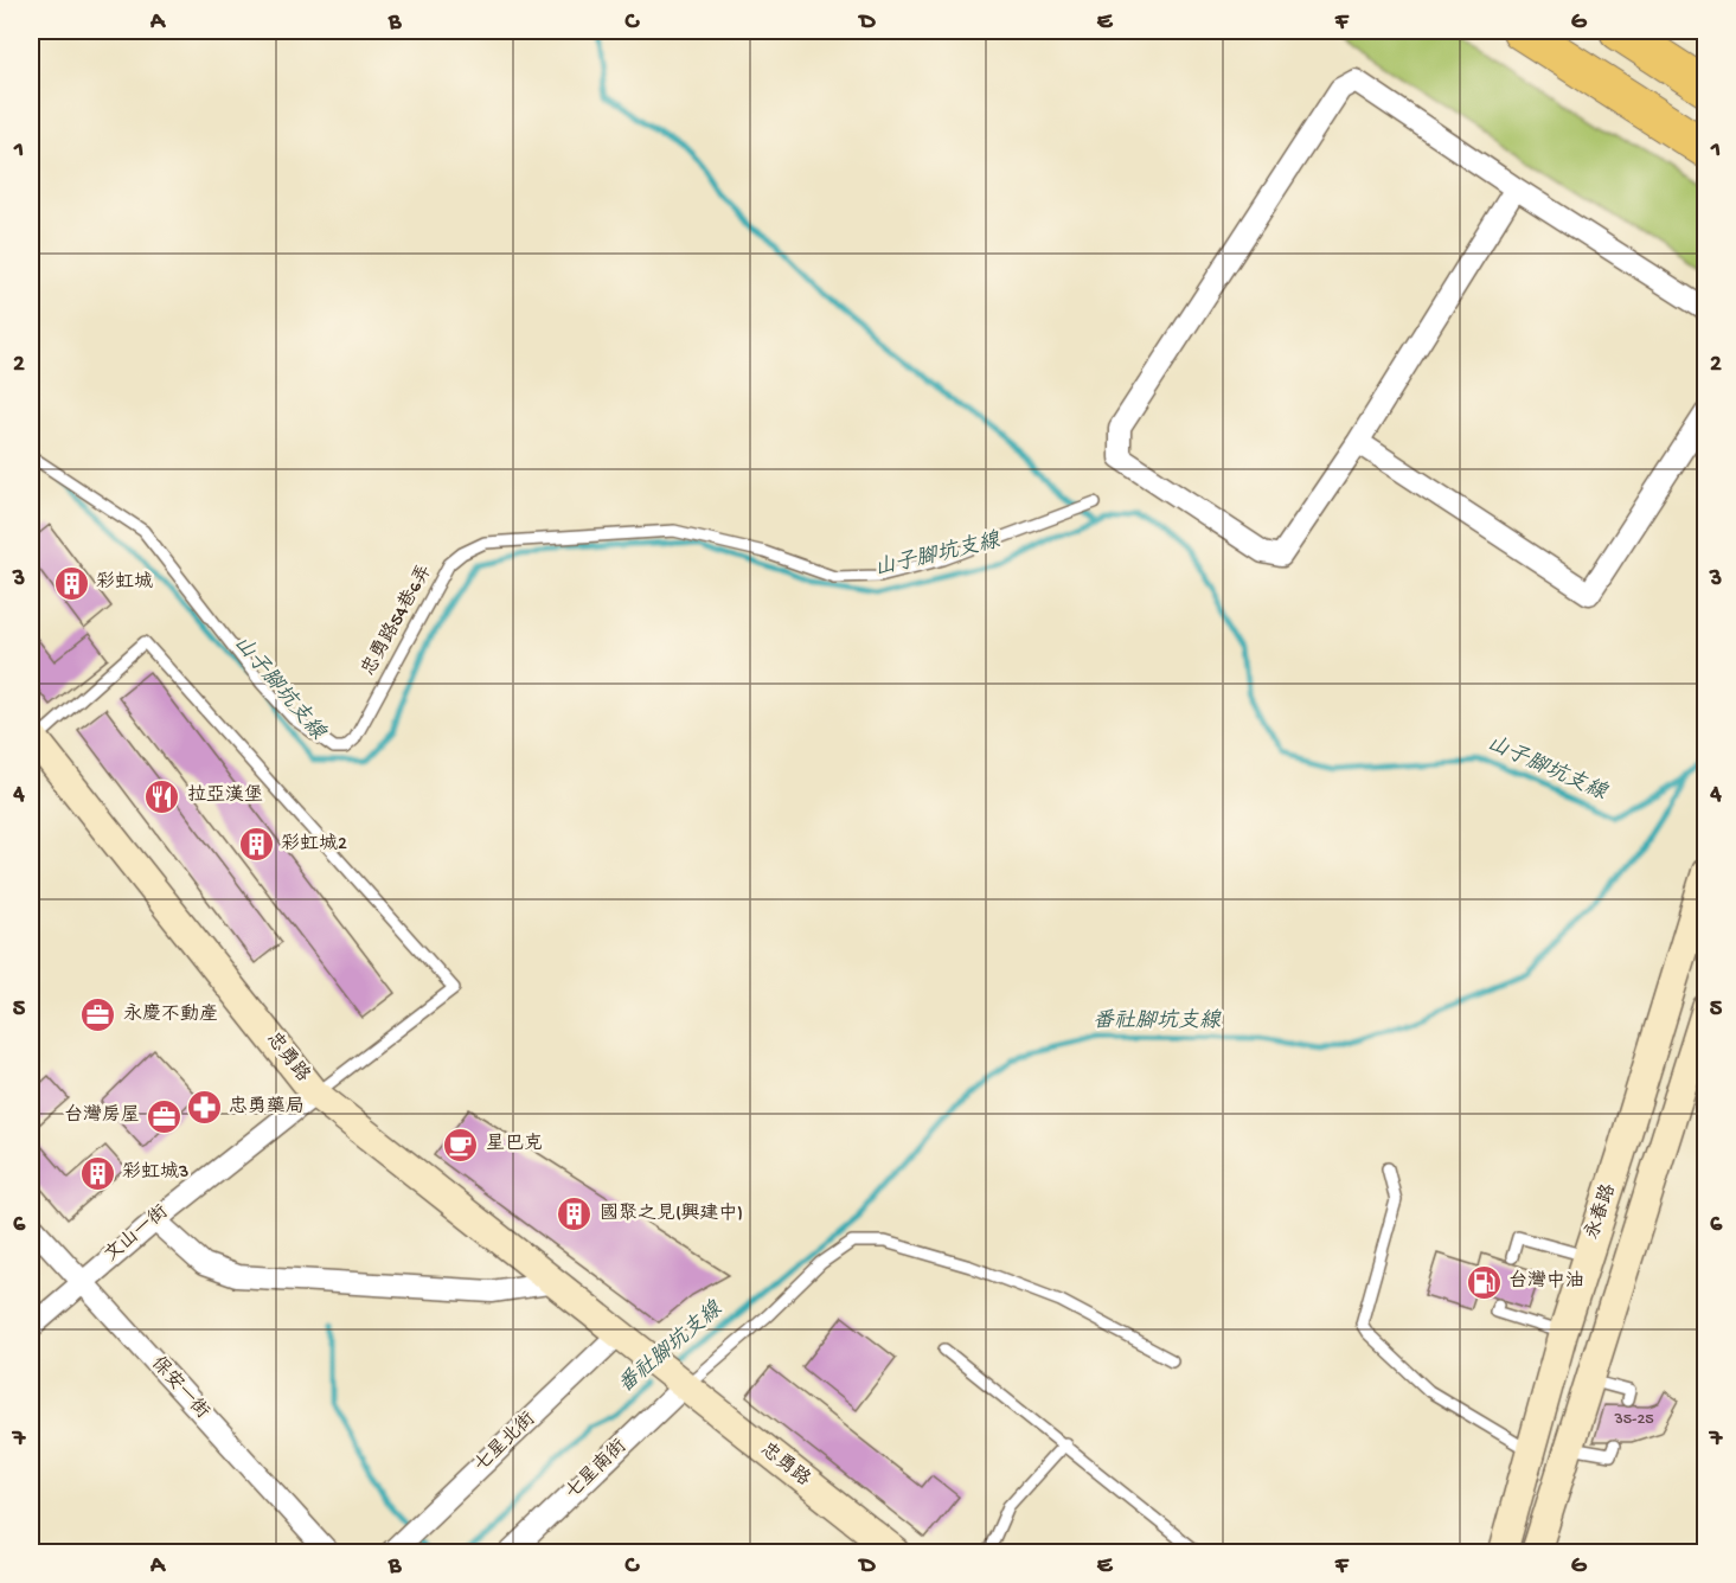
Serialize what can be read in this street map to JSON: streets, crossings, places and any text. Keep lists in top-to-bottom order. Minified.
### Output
{"streets":{"street":["忠勇路","永春路","文山一街","保安一街","七星北街","七星南街"],"lane":["忠勇路54巷6弄"]},"crossings":[["忠勇路","文山一街"],["忠勇路","七星北街"],["忠勇路","七星南街"],["文山一街","保安一街"]],"water":["山子腳坑支線","番社腳坑支線"],"places":{"building":["彩虹城","彩虹城2","彩虹城3","國聚之見(興建中)"],"restaurant":["拉亞漢堡"],"office":["永慶不動產","台灣房屋"],"pharmacy":["忠勇藥局"],"cafe":["星巴克"],"fuel station":["台灣中油"]},"house_numbers":["35-25"],"grid":{"columns":["A","B","C","D","E","F","G"],"rows":["1","2","3","4","5","6","7"]}}
